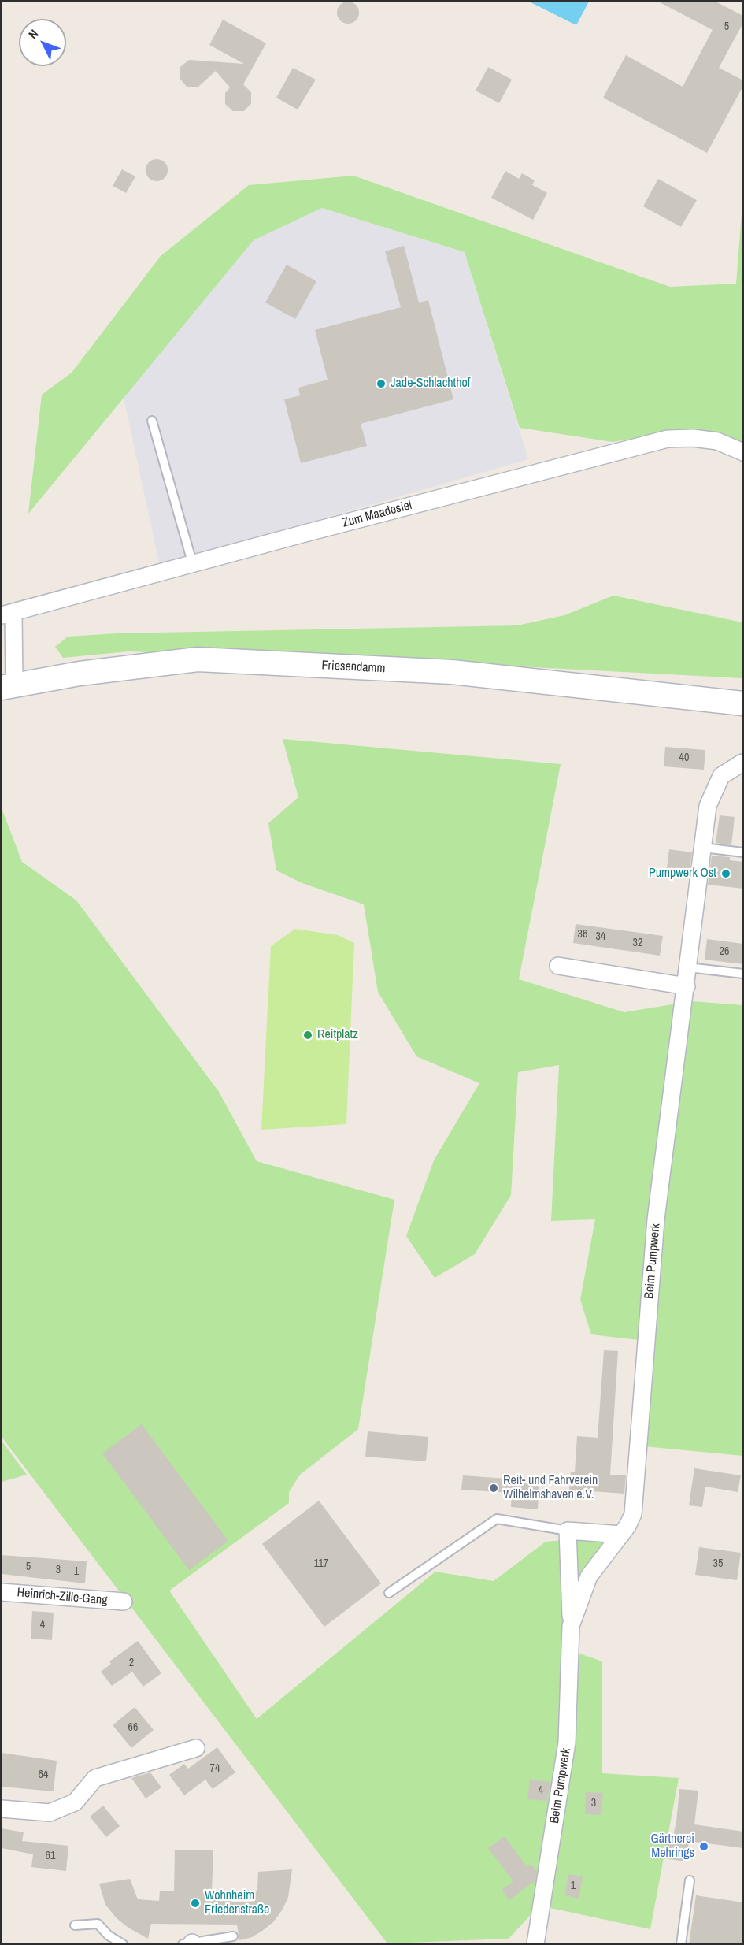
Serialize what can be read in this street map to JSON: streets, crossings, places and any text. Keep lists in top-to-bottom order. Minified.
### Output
{"streets":{"main road":["Friesendamm"],"street":["Zum Maadesiel","Beim Pumpwerk","Heinrich-Zille-Gang"]},"crossings":[["Zum Maadesiel","Friesendamm"]],"places":["Jade-Schlachthof","Pumpwerk Ost","Reitplatz","Reit- und Fahrverein Wilhelmshaven e.V.","Gärtnerei Mehrings","Wohnheim Friedenstraße"],"house_numbers":["5","40","36","34","32","26","117","35","5","3","1","4","2","66","74","64","4","3","61","1"],"north":"top left"}
